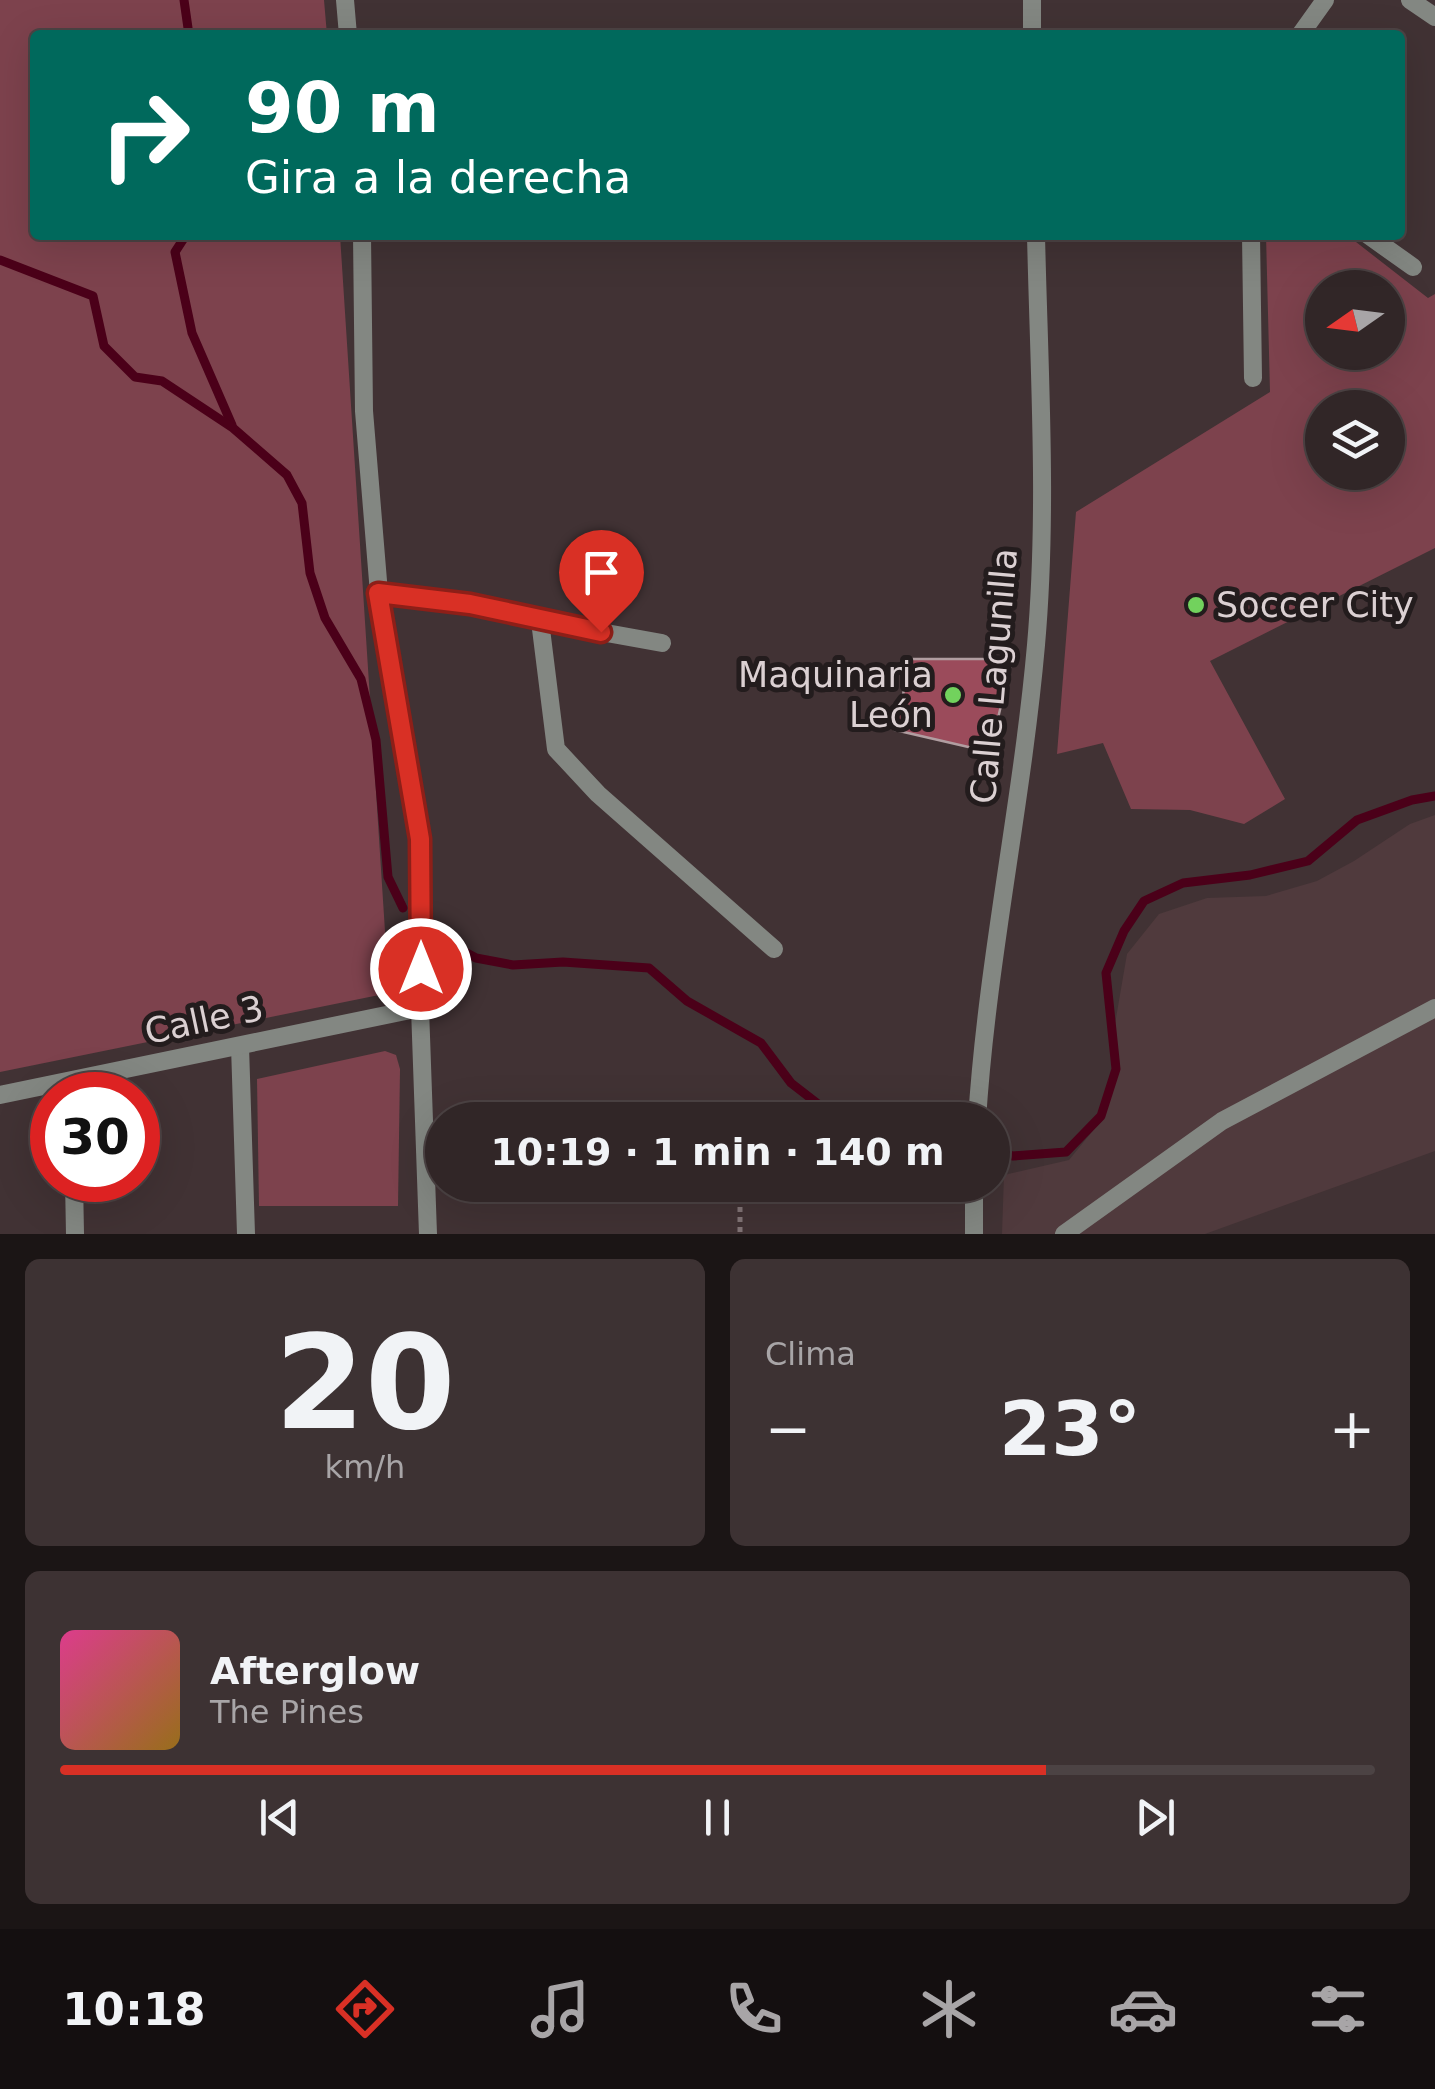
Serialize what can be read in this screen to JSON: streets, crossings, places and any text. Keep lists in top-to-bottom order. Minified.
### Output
{"streets":{"street":["Calle Lagunilla","Calle 3"]},"places":["Soccer City","Maquinaria León"],"north":"left","page":{"turn":["90 m","Gira a la derecha"],"limit":"30","trip":"10:19 · 1 min · 140 m","tile":[["20","km/h"],"Clima"],"heat":["−","23°","+"],"song":["Afterglow","The Pines"],"tabs":"10:18"}}
